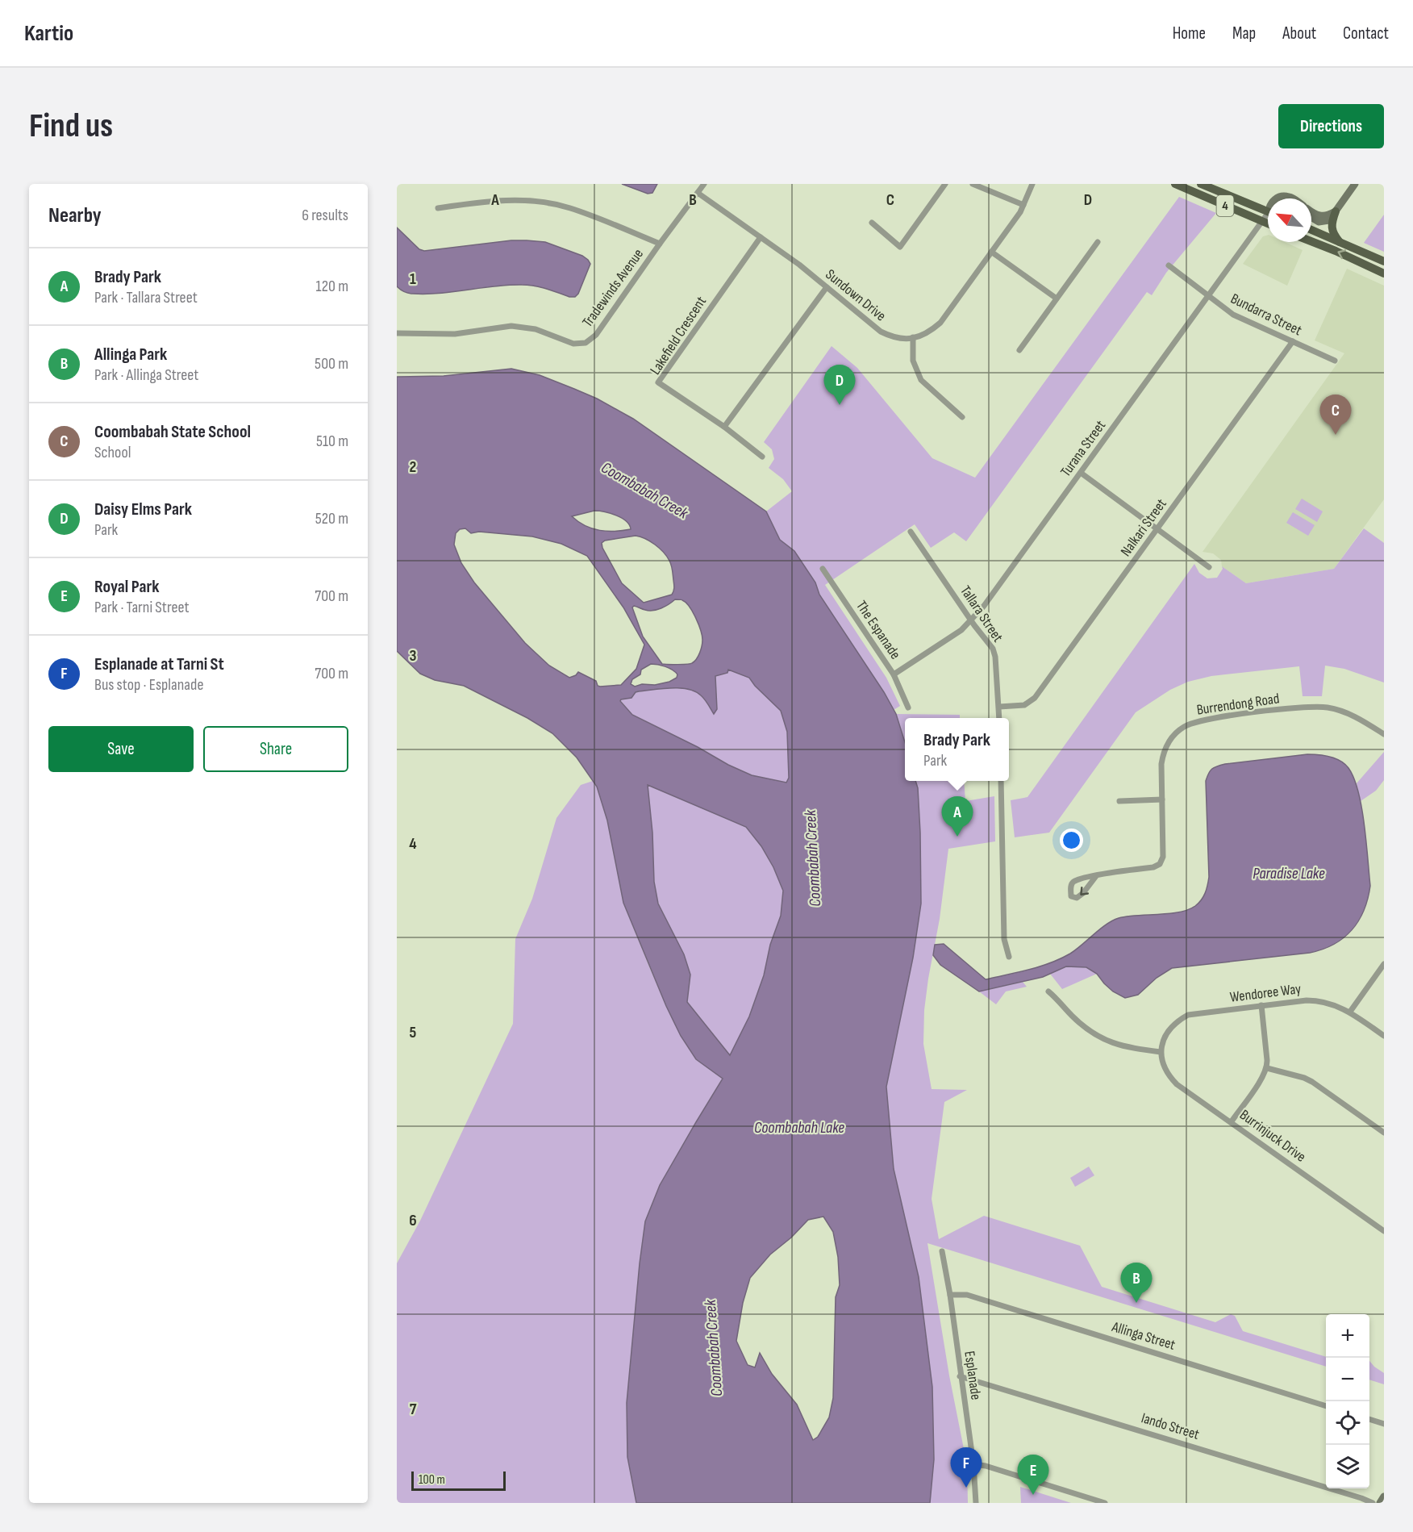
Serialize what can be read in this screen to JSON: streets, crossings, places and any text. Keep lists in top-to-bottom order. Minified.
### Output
{"streets":{"main road":["4"],"street":["Tradewinds Avenue","Sundown Drive","Bundarra Street","Lakefield Crescent","Turana Street","Nalkari Street","Tallara Street","The Espanade","Burrendong Road","Wendoree Way","Burrinjuck Drive","Allinga Street","Esplanade","Iando Street"]},"crossings":[["4","Turana Street"],["Tradewinds Avenue","Sundown Drive"],["Sundown Drive","Lakefield Crescent"],["Bundarra Street","Turana Street"],["Bundarra Street","Nalkari Street"],["Turana Street","Tallara Street"],["Turana Street","The Espanade"],["Nalkari Street","Tallara Street"],["Wendoree Way","Burrinjuck Drive"],["Allinga Street","Esplanade"],["Esplanade","Iando Street"]],"water":["Coombabah Creek","Paradise Lake","Coombabah Lake"],"scale_bar":"100 m","north":"top left","page":{"header":"Kartio","nav":["Home","Map","About","Contact"],"buttons":["Directions",["Save","Share"]],"title":"Find us","heading":["Nearby","6 results"],"list":[{"mark":"A","name":"Brady Park","note":"Park · Tallara Street","value":"120 m"},{"mark":"B","name":"Allinga Park","note":"Park · Allinga Street","value":"500 m"},{"mark":"C","name":"Coombabah State School","note":"School","value":"510 m"},{"mark":"D","name":"Daisy Elms Park","note":"Park","value":"520 m"},{"mark":"E","name":"Royal Park","note":"Park · Tarni Street","value":"700 m"},{"mark":"F","name":"Esplanade at Tarni St","note":"Bus stop · Esplanade","value":"700 m"}],"pins":["D","C","A","B","F","E"],"popup":["Brady Park","Park"],"map_buttons":["+","−"],"scale":"100 m"},"grid":{"columns":["A","B","C","D"],"rows":["1","2","3","4","5","6","7"]}}
